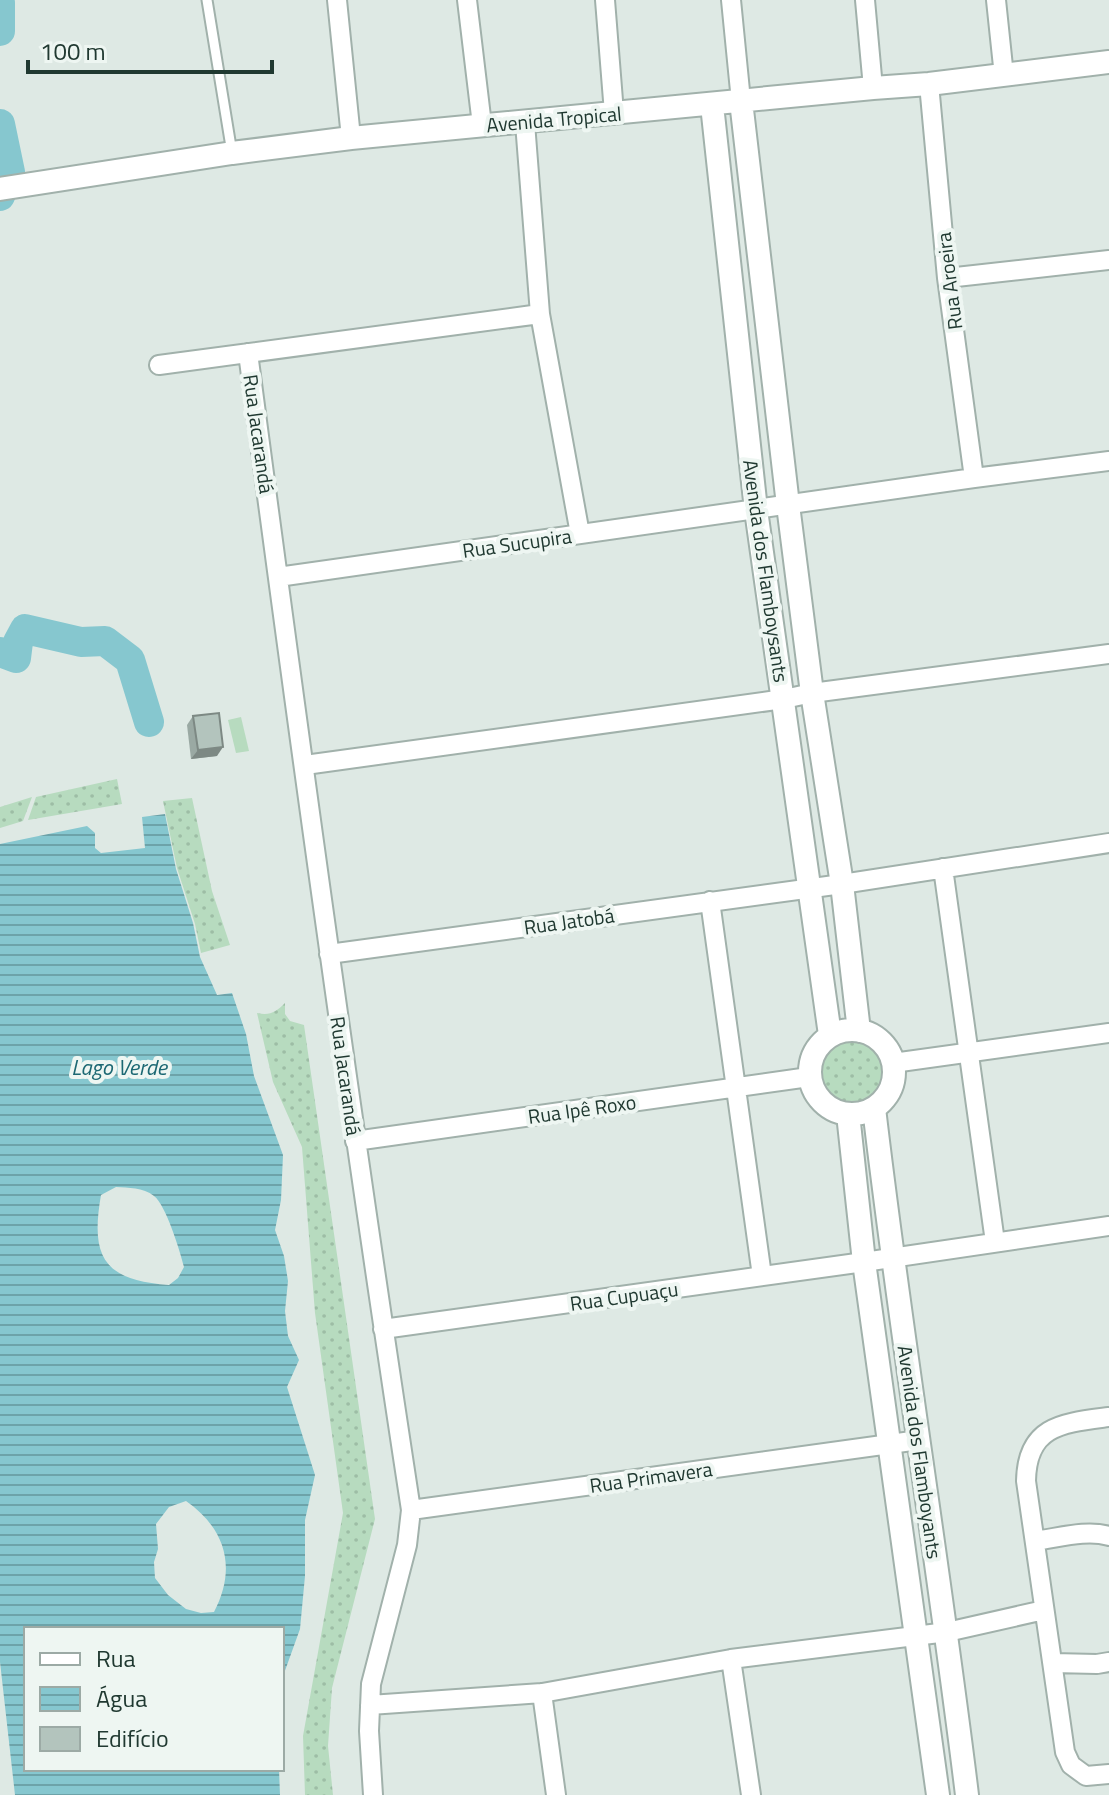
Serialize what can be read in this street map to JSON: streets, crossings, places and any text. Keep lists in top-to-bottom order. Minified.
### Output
{"streets":{"street":["Avenida Tropical","Rua Aroeira","Rua Jacarandá","Rua Sucupira","Avenida dos Flamboysants","Rua Jatobá","Rua Ipê Roxo","Rua Cupuaçu","Avenida dos Flamboyants","Rua Primavera"]},"crossings":[["Avenida Tropical","Rua Aroeira"],["Avenida Tropical","Avenida dos Flamboysants"],["Rua Aroeira","Rua Sucupira"],["Rua Jacarandá","Rua Sucupira"],["Rua Jacarandá","Rua Jatobá"],["Rua Jacarandá","Rua Ipê Roxo"],["Rua Jacarandá","Rua Cupuaçu"],["Rua Jacarandá","Rua Primavera"],["Rua Sucupira","Avenida dos Flamboysants"],["Avenida dos Flamboysants","Rua Jatobá"],["Avenida dos Flamboysants","Rua Ipê Roxo"],["Avenida dos Flamboysants","Avenida dos Flamboyants"],["Rua Ipê Roxo","Avenida dos Flamboyants"],["Rua Cupuaçu","Avenida dos Flamboyants"],["Avenida dos Flamboyants","Rua Primavera"]],"water":["Lago Verde"],"legend":["Rua","Água","Edifício"],"scale_bar":"100 m"}
